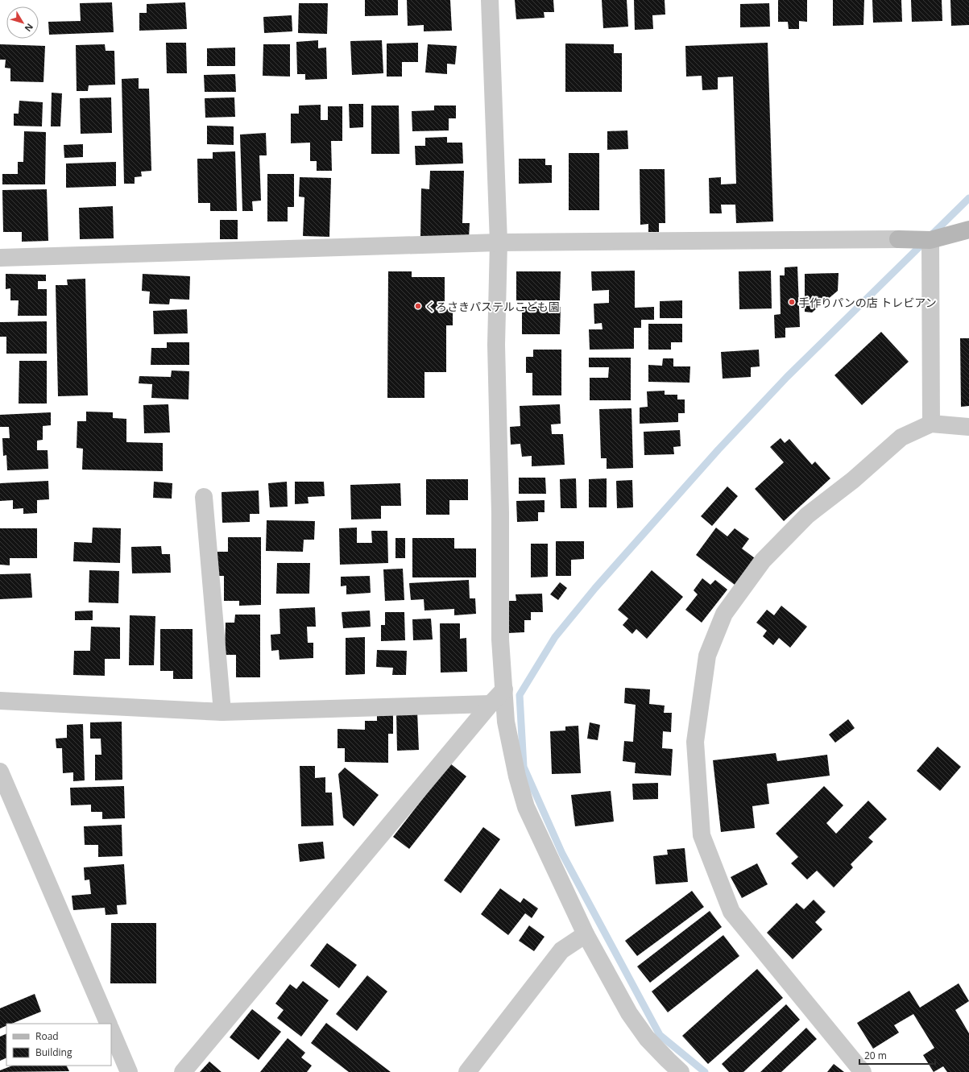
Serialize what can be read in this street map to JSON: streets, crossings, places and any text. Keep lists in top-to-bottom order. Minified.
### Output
{"places":["手作りパンの店 トレビアン","くろさきパステルこども園"],"legend":["Road","Building"],"scale_bar":"20 m","north":"bottom right"}
